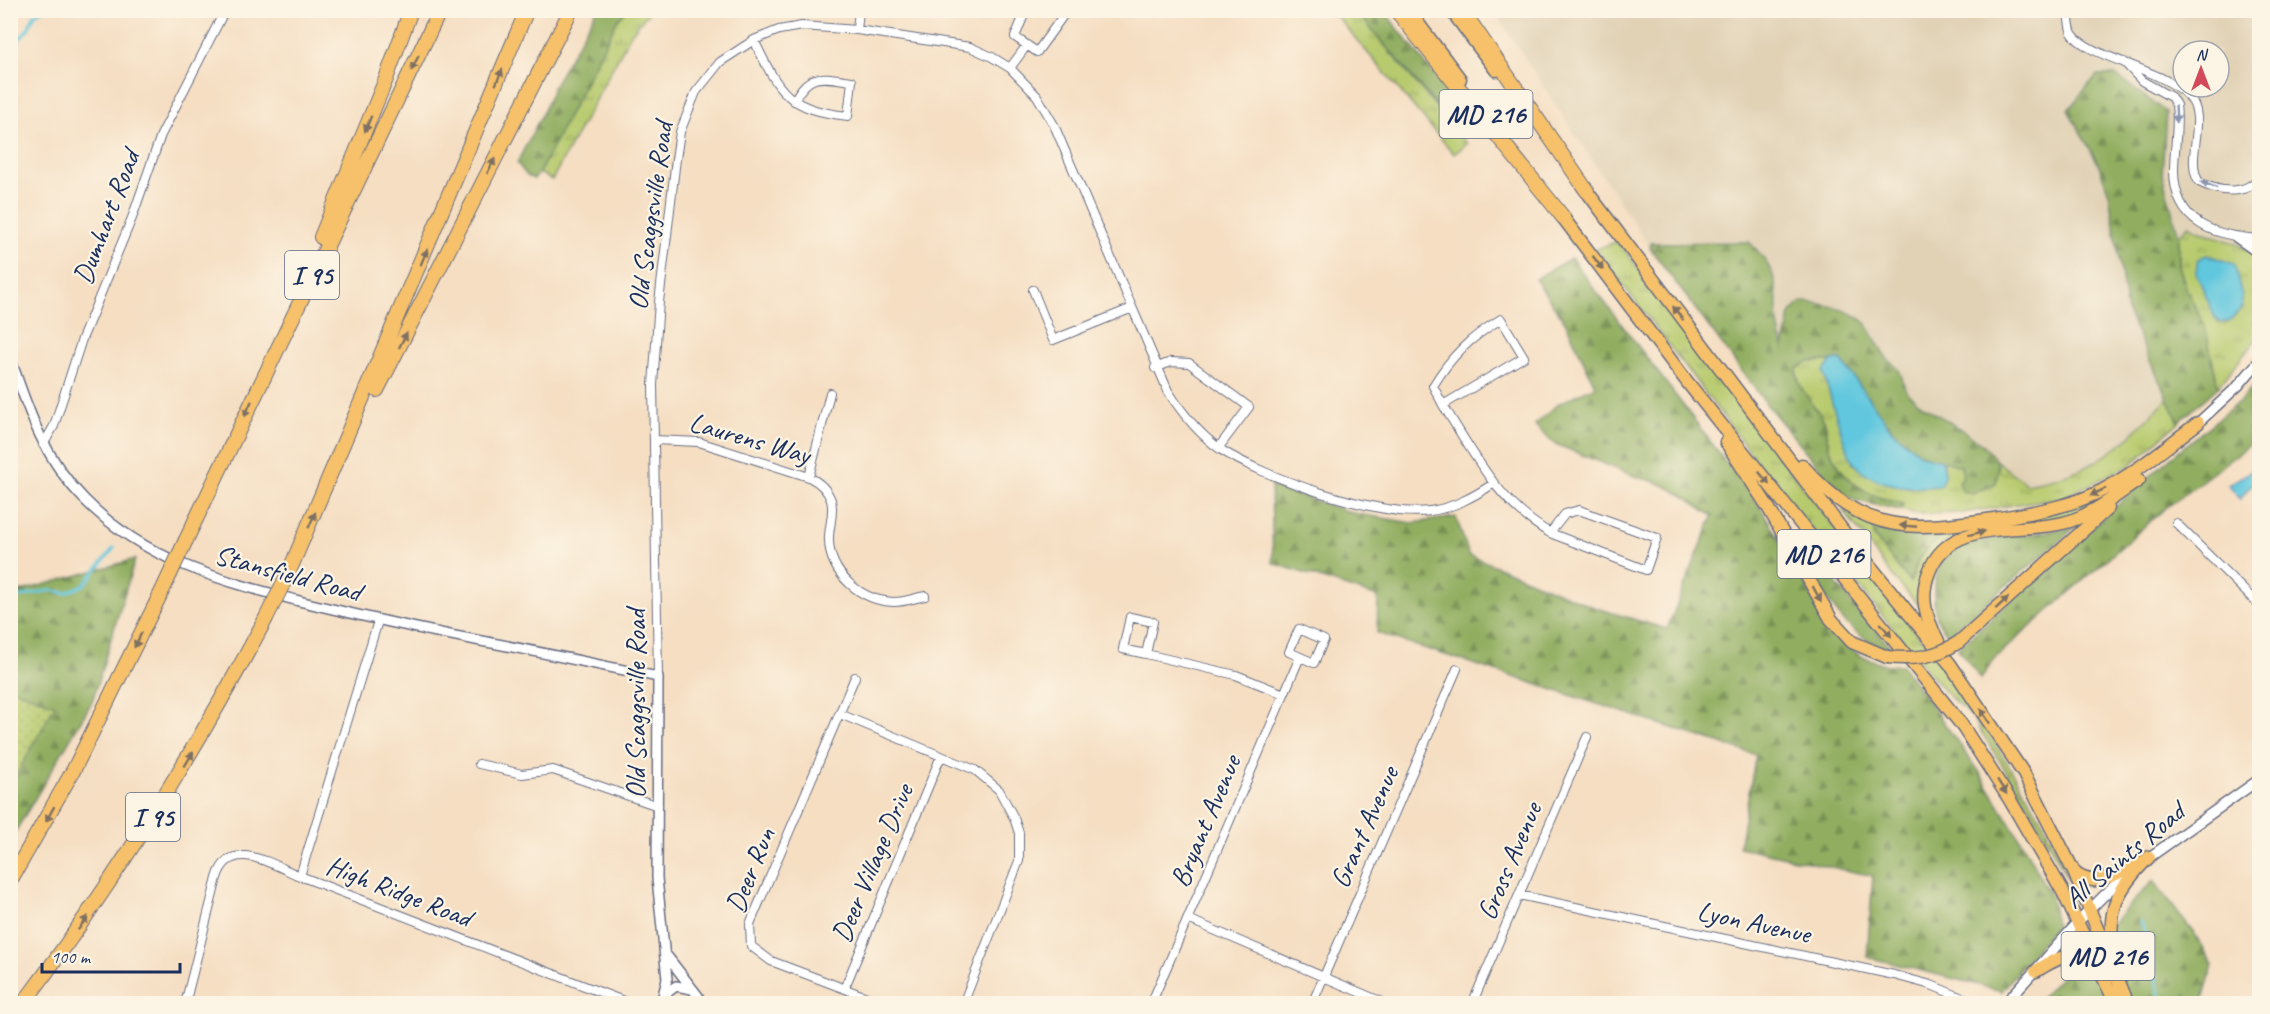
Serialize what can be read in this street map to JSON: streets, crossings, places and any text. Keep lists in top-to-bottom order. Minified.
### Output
{"streets":{"highway":["I 95"],"main road":["MD 216"],"street":["Old Scaggsville Road","Dumhart Road","Laurens Way","Stansfield Road","Bryant Avenue","Grant Avenue","All Saints Road","Gross Avenue","Deer Village Drive","Deer Run","High Ridge Road","Lyon Avenue"]},"crossings":[["MD 216","All Saints Road"],["Old Scaggsville Road","Laurens Way"],["Old Scaggsville Road","Stansfield Road"],["Dumhart Road","Stansfield Road"],["Stansfield Road","High Ridge Road"],["Gross Avenue","Lyon Avenue"],["Deer Village Drive","Deer Run"]],"scale_bar":"100 m","north":"top"}
